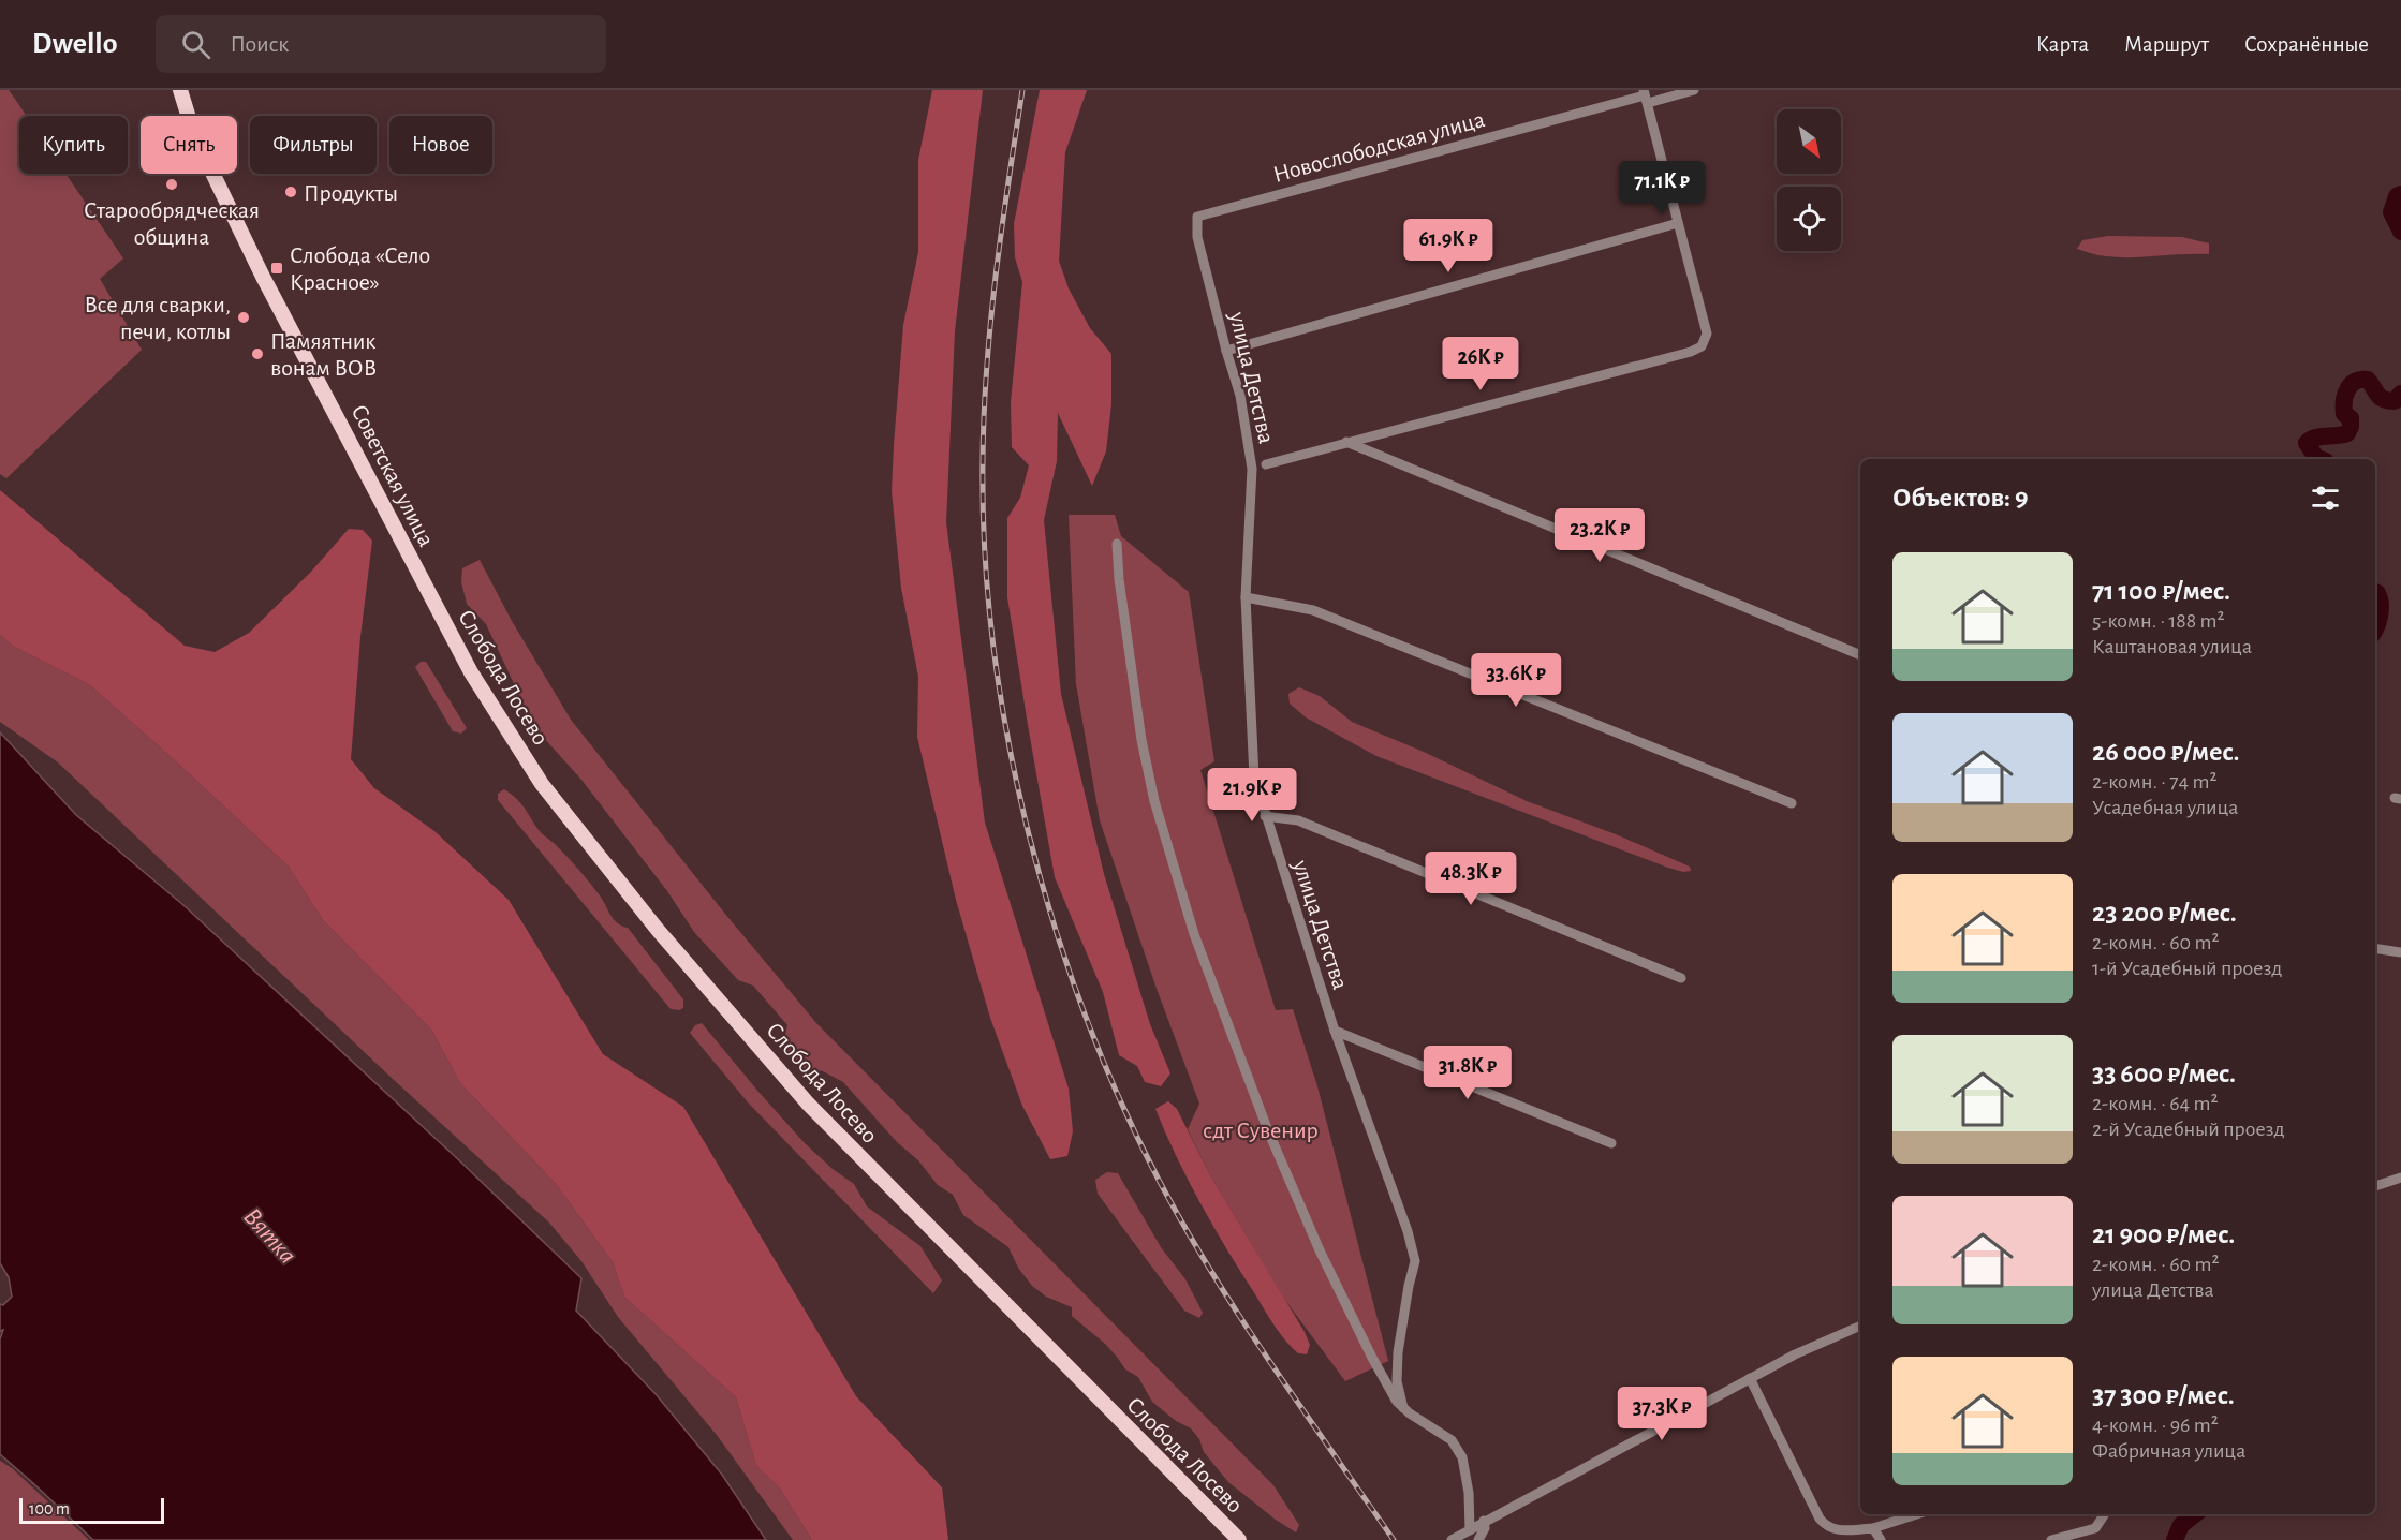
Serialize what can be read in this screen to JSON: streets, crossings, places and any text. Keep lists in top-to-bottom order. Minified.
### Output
{"streets":{"main road":["Советская улица","Слобода Лосево"],"street":["Новослободская улица","улица Детства"]},"crossings":[["Новослободская улица","улица Детства"],["Советская улица","Слобода Лосево"]],"water":["Вятка"],"parks":["сдт Сувенир"],"places":{"other":["Старообрядческая община","Продукты","Все для сварки, печи, котлы","Памяятник вонам ВОВ"],"transit":["Слобода «Село Красное»"]},"scale_bar":"100 m","north":"bottom right","page":{"header":"Dwello","search":"Поиск","nav":["Карта","Маршрут","Сохранённые"],"chip":["Купить","Снять","Фильтры","Новое"],"price":["71.1K ₽","61.9K ₽","26K ₽","23.2K ₽","33.6K ₽","21.9K ₽","48.3K ₽","31.8K ₽","37.3K ₽"],"heading":"Объектов: 9","list":[{"name":"71 100 ₽/мес.","note":"5-комн. · 188 m² · Каштановая улица"},{"name":"26 000 ₽/мес.","note":"2-комн. · 74 m² · Усадебная улица"},{"name":"23 200 ₽/мес.","note":"2-комн. · 60 m² · 1-й Усадебный проезд"},{"name":"33 600 ₽/мес.","note":"2-комн. · 64 m² · 2-й Усадебный проезд"},{"name":"21 900 ₽/мес.","note":"2-комн. · 60 m² · улица Детства"},{"name":"37 300 ₽/мес.","note":"4-комн. · 96 m² · Фабричная улица"}],"scale":"100 m"}}
